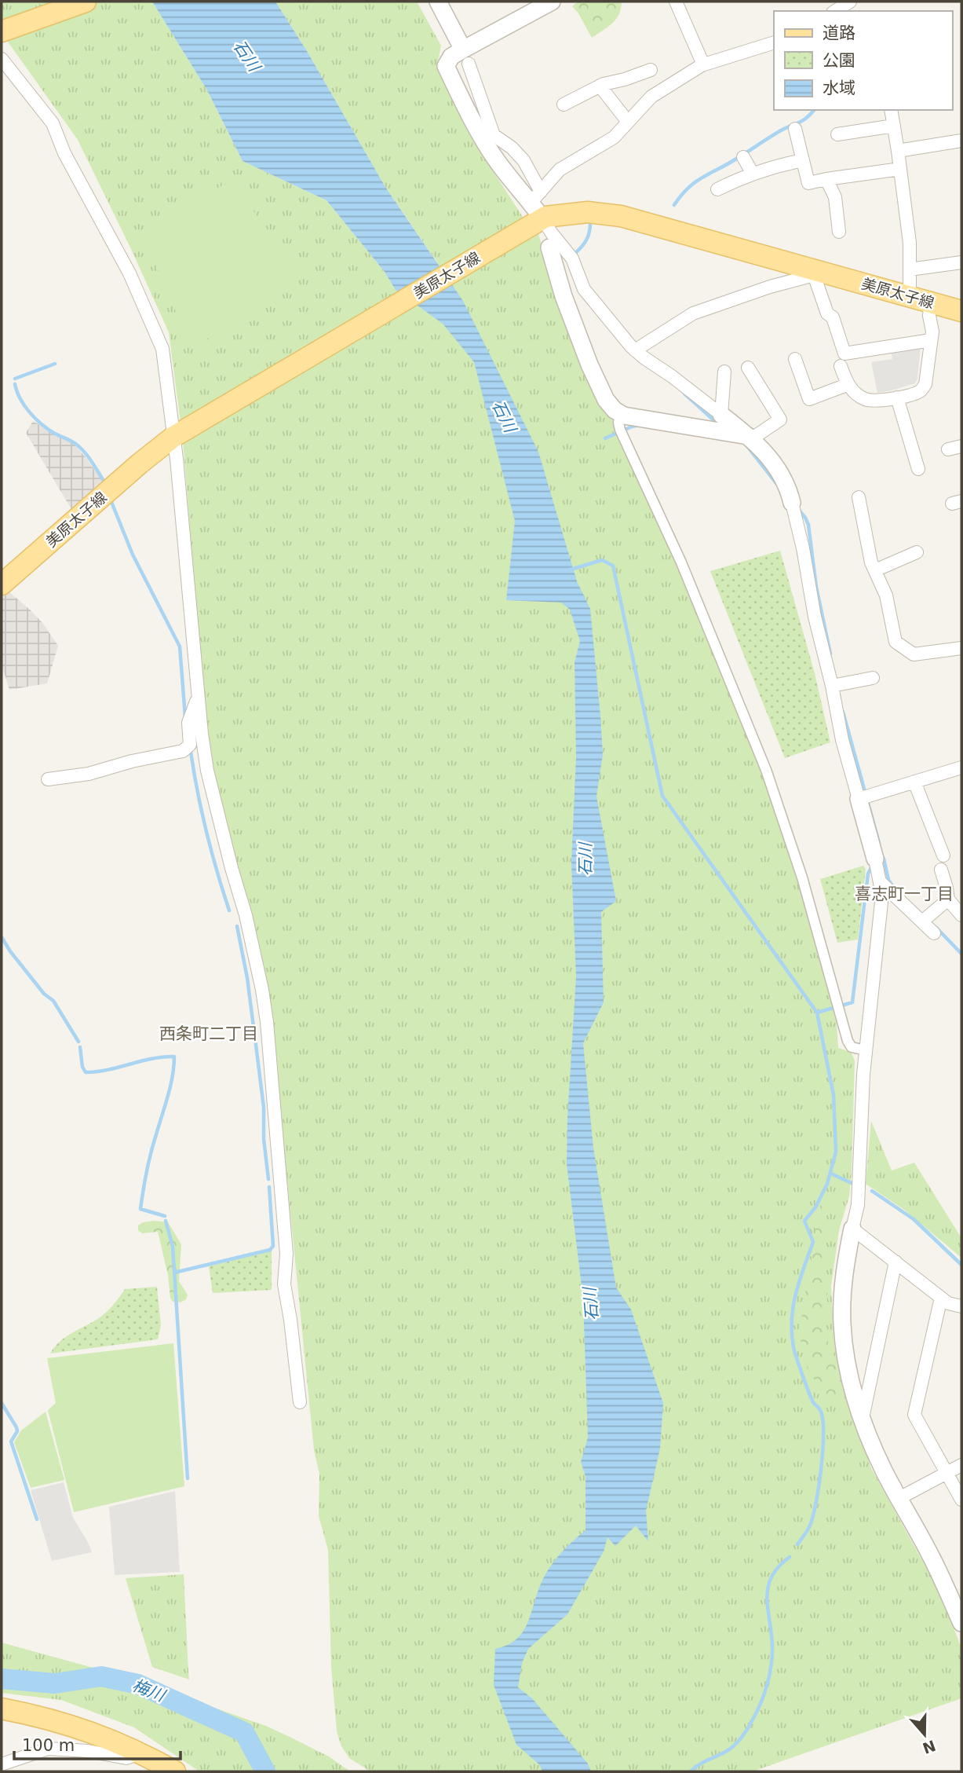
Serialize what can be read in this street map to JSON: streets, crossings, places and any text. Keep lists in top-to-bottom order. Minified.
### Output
{"streets":{"main road":["美原太子線"]},"districts":["喜志町一丁目","西条町二丁目"],"water":["石川","梅川"],"legend":["道路","公園","水域"],"scale_bar":"100 m","north":"bottom"}
